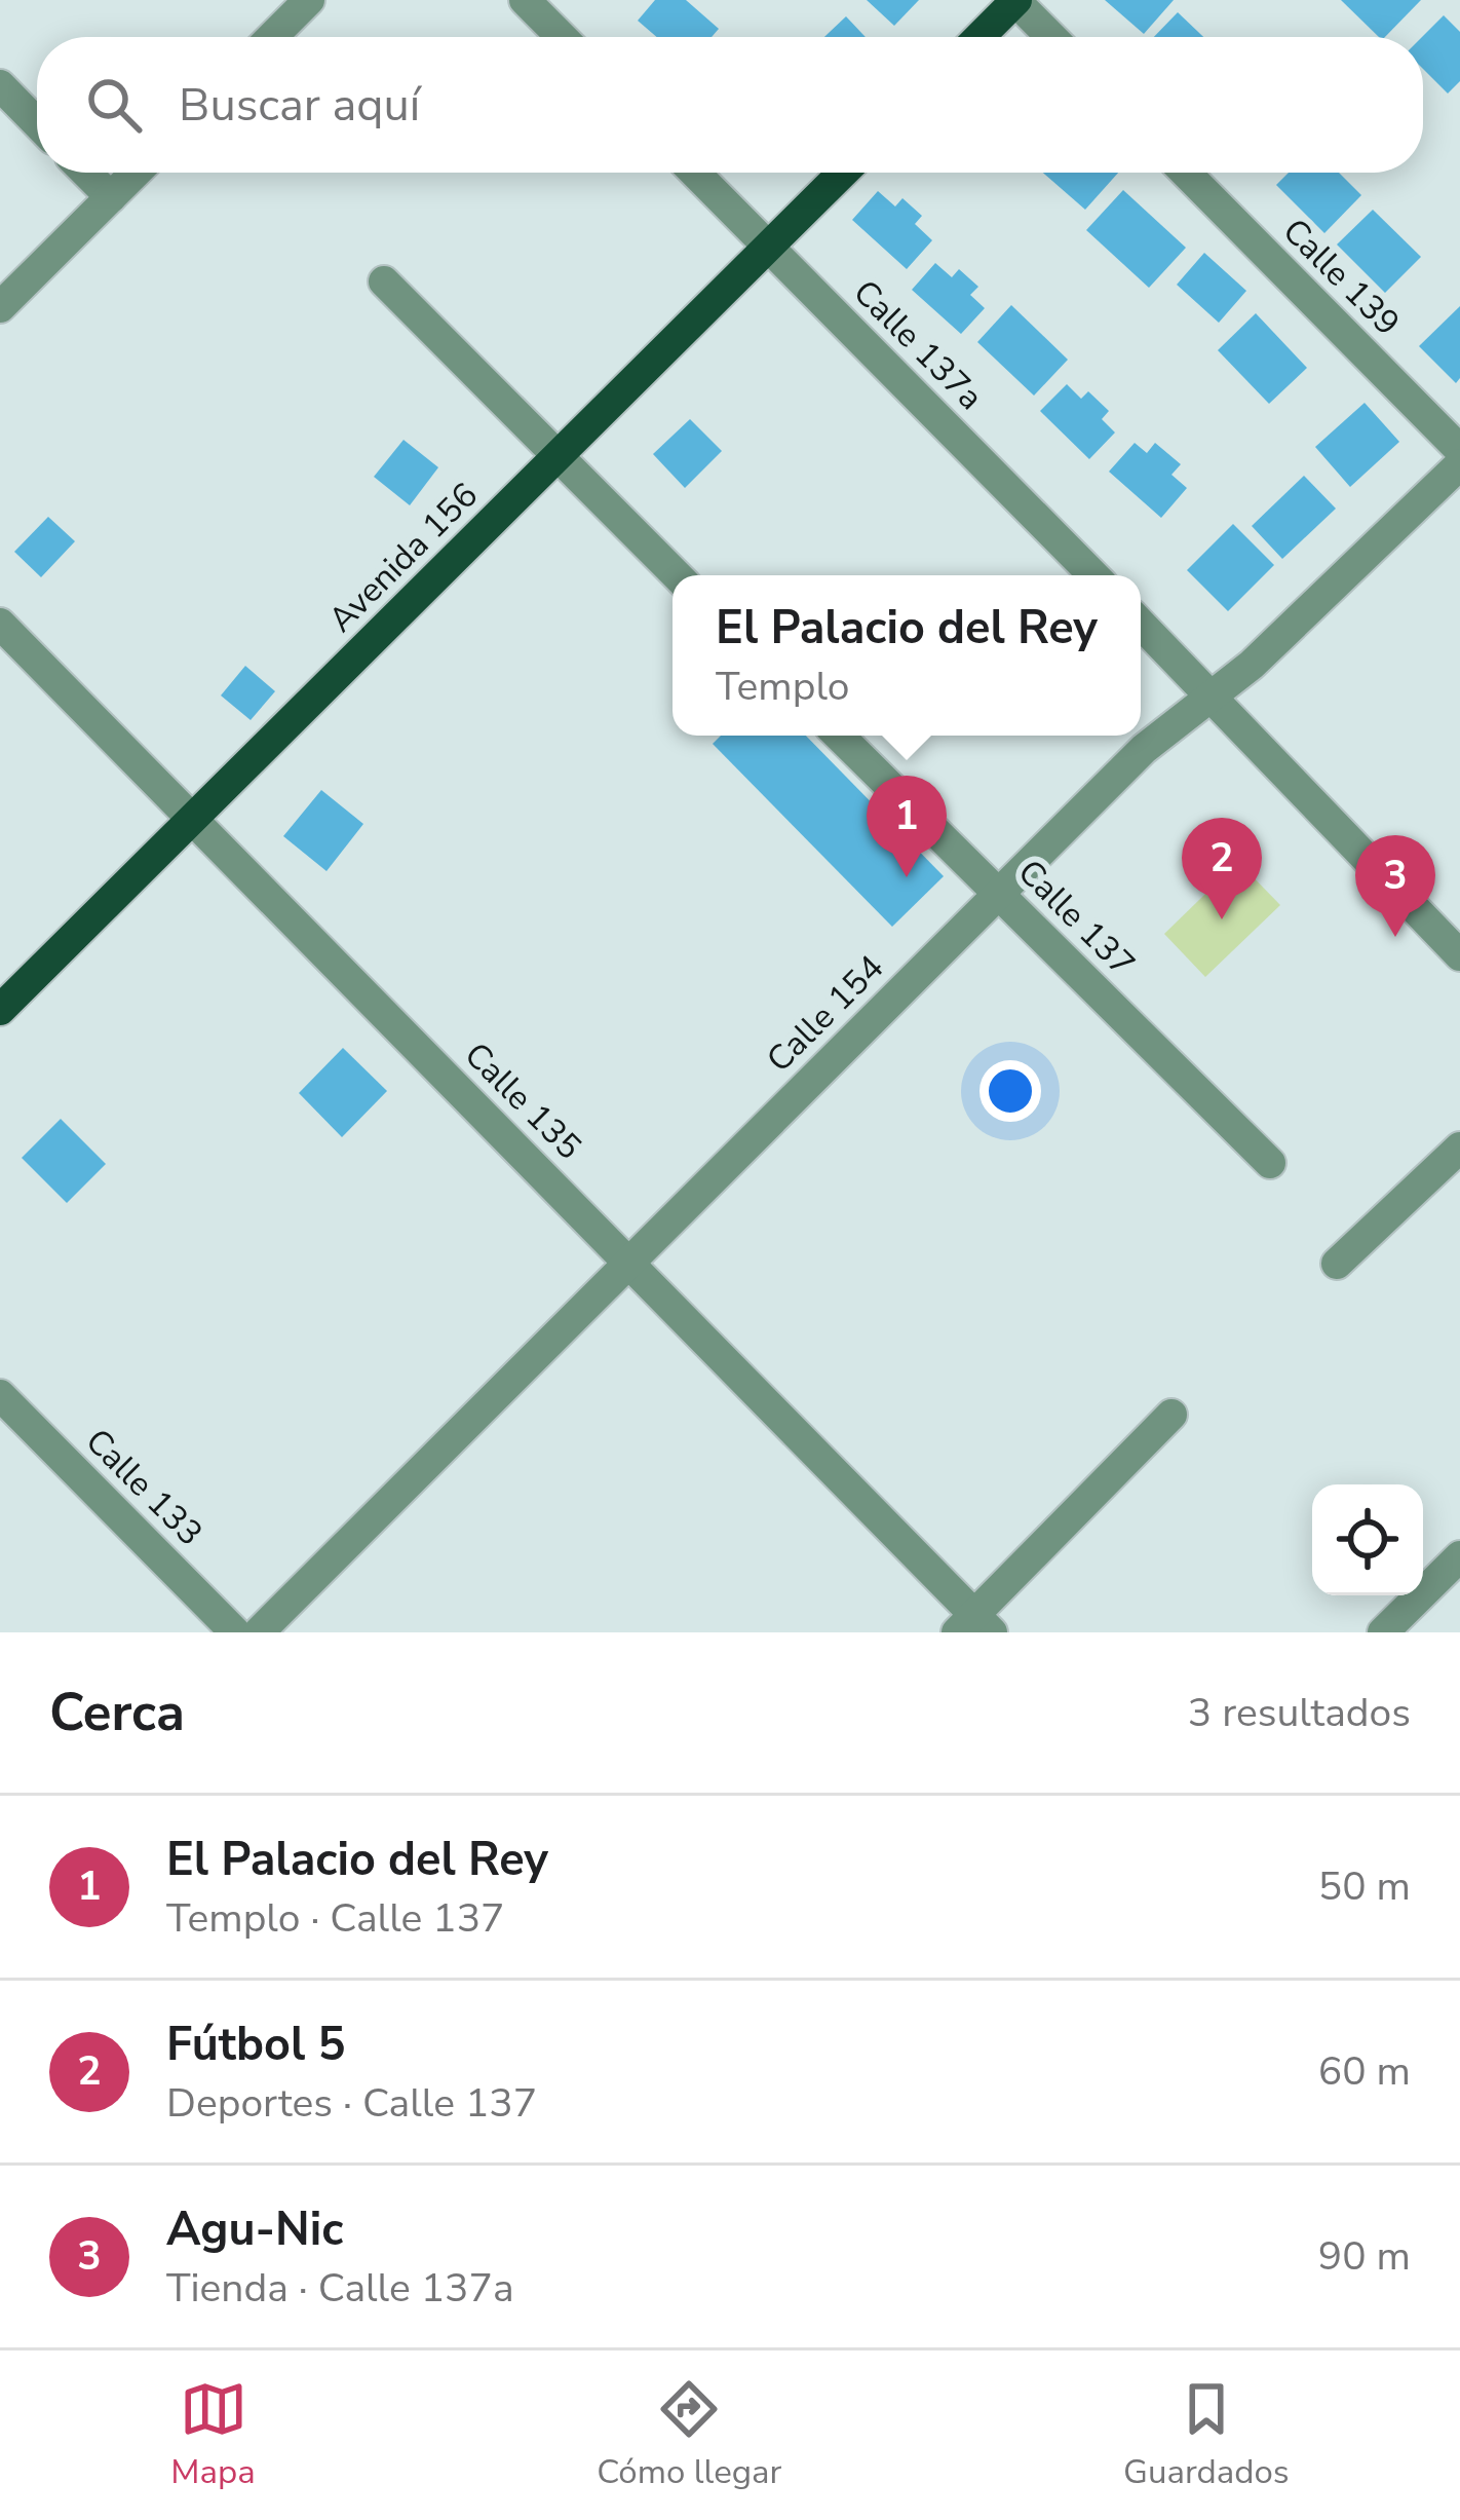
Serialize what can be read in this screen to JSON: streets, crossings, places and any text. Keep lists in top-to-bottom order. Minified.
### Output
{"streets":{"main road":["Avenida 156"],"street":["Calle 139","Calle 137a","Calle 137","Calle 154","Calle 135","Calle 133"]},"crossings":[["Calle 137a","Avenida 156"],["Avenida 156","Calle 135"],["Calle 137","Calle 154"],["Calle 154","Calle 135"]],"page":{"search":"Buscar aquí","popup":["El Palacio del Rey","Templo"],"pins":["1","2","3"],"heading":["Cerca","3 resultados"],"list":[{"mark":"1","name":"El Palacio del Rey","note":"Templo · Calle 137","value":"50 m"},{"mark":"2","name":"Fútbol 5","note":"Deportes · Calle 137","value":"60 m"},{"mark":"3","name":"Agu-Nic","note":"Tienda · Calle 137a","value":"90 m"}],"nav":["Mapa","Cómo llegar","Guardados"]}}
